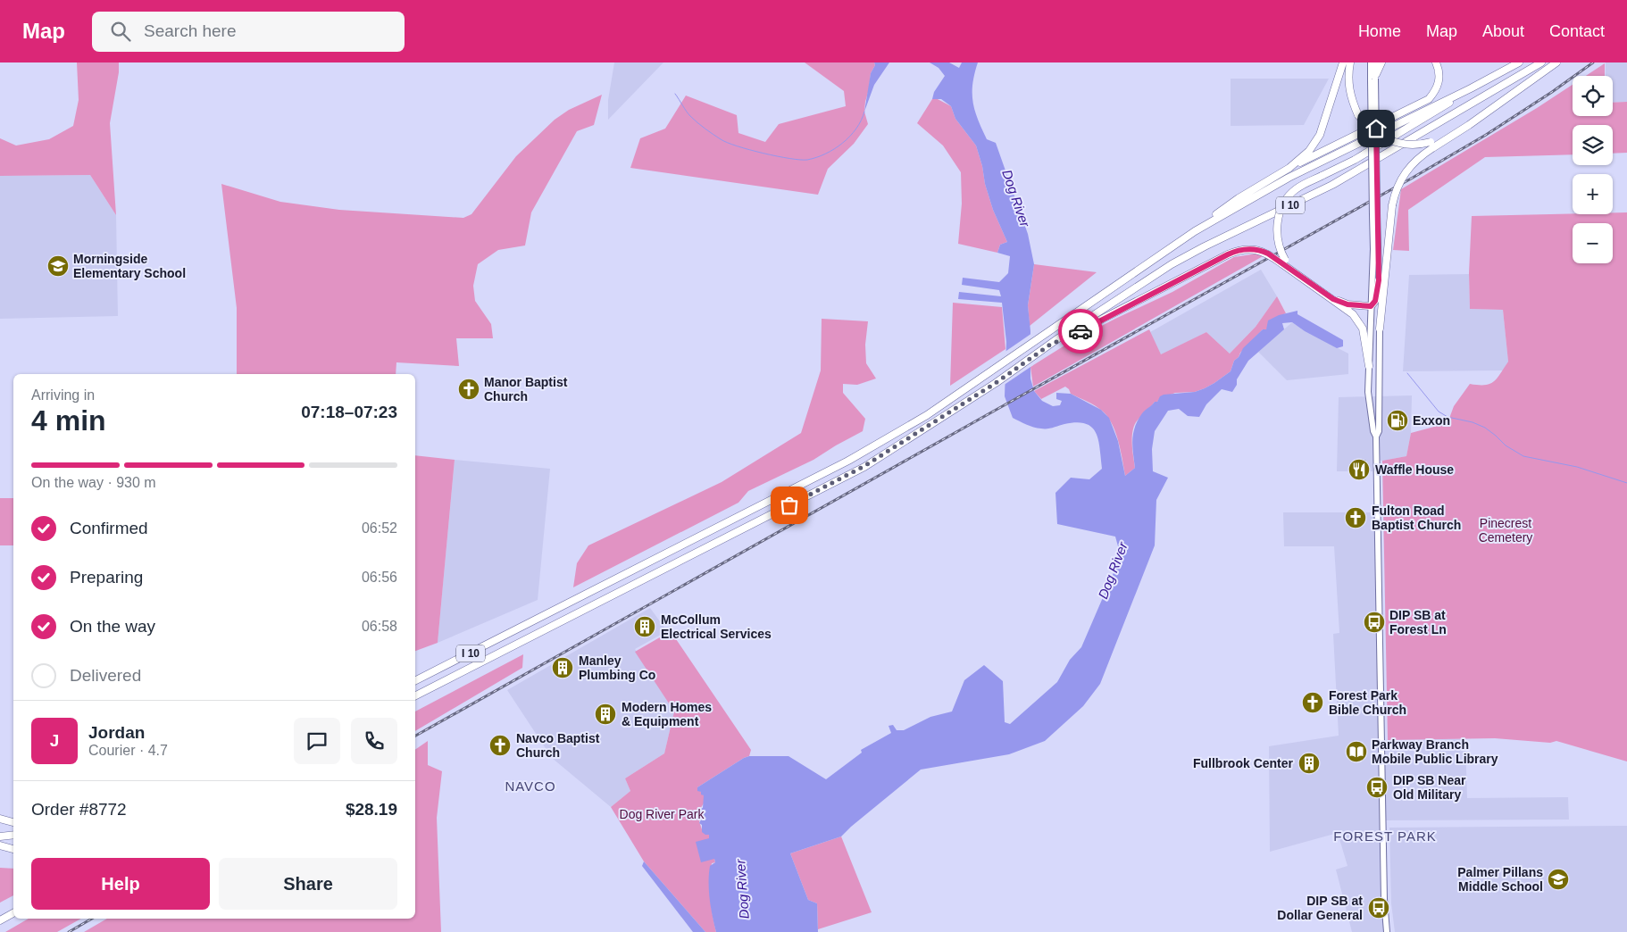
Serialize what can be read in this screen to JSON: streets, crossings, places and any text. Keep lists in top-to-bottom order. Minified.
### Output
{"streets":{"highway":["I 10"]},"districts":["NAVCO","FOREST PARK"],"water":["Dog River"],"parks":["Pinecrest Cemetery","Dog River Park"],"places":{"school or university":["Morningside Elementary School","Palmer Pillans Middle School"],"church":["Manor Baptist Church","Fulton Road Baptist Church","Forest Park Bible Church","Navco Baptist Church"],"fuel station":["Exxon"],"restaurant":["Waffle House"],"bus stop":["DIP SB at Forest Ln","DIP SB Near Old Military","DIP SB at Dollar General"],"building":["McCollum Electrical Services","Manley Plumbing Co","Modern Homes & Equipment","Fullbrook Center"],"library":["Parkway Branch Mobile Public Library"]},"page":{"header":"Map","search":"Search here","nav":["Home","Map","About","Contact"],"map_buttons":["+","−"],"heading":["4 min","Arriving in","07:18–07:23"],"panel":["Jordan","Courier · 4.7","Order #8772","$28.19"],"bar":"On the way · 930 m","list":[["Confirmed","06:52"],["Preparing","06:56"],["On the way","06:58"],"Delivered"],"round":"J","buttons":["Help","Share"]}}
